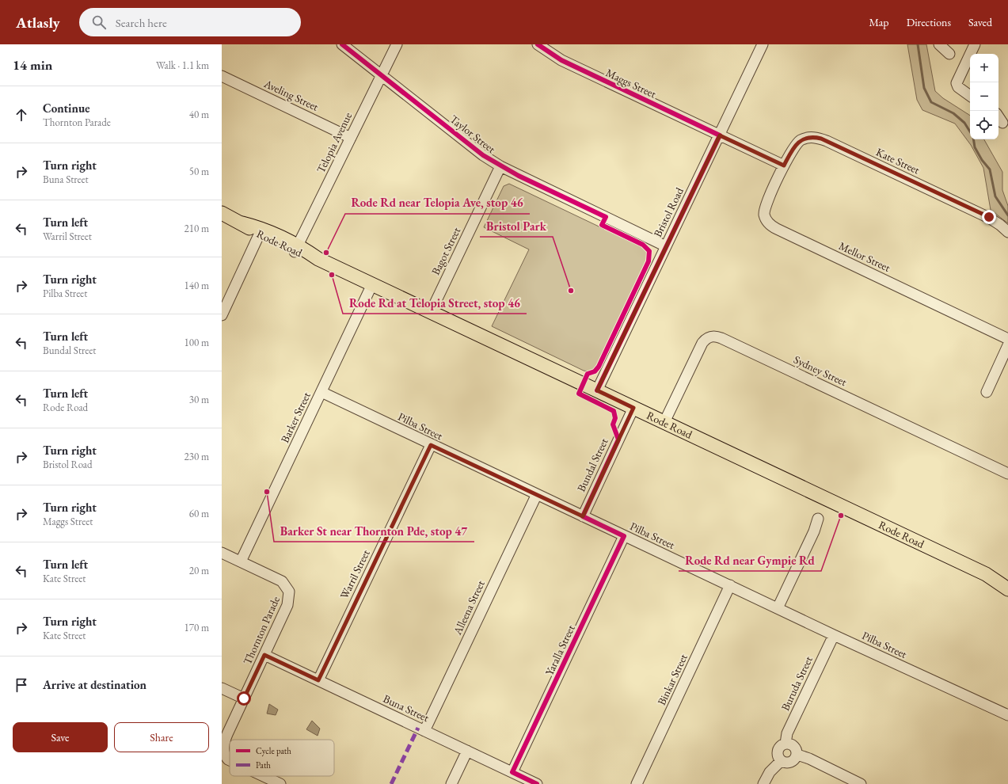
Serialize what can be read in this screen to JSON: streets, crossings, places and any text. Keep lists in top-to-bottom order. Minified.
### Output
{"streets":{"main road":["Rode Road"],"street":["Maggs Street","Aveling Street","Taylor Street","Telopia Avenue","Kate Street","Bristol Road","Bagot Street","Mellor Street","Sydney Street","Barker Street","Pilba Street","Bundal Street","Warril Street","Alleena Street","Thornton Parade","Yaralla Street","Binkar Street","Buruda Street","Buna Street"]},"crossings":[["Maggs Street","Kate Street"],["Maggs Street","Bristol Road"],["Maggs Street","Mellor Street"],["Aveling Street","Telopia Avenue"],["Taylor Street","Telopia Avenue"],["Taylor Street","Bristol Road"],["Taylor Street","Bagot Street"],["Telopia Avenue","Rode Road"],["Kate Street","Mellor Street"],["Bristol Road","Rode Road"],["Rode Road","Bagot Street"],["Rode Road","Sydney Street"],["Rode Road","Barker Street"],["Rode Road","Bundal Street"],["Barker Street","Pilba Street"],["Barker Street","Thornton Parade"],["Pilba Street","Bundal Street"],["Pilba Street","Warril Street"],["Pilba Street","Alleena Street"],["Pilba Street","Yaralla Street"],["Pilba Street","Binkar Street"],["Pilba Street","Buruda Street"],["Warril Street","Buna Street"],["Alleena Street","Buna Street"],["Thornton Parade","Buna Street"],["Yaralla Street","Buna Street"]],"places":["Rode Rd near Telopia Ave, stop 46","Rode Rd at Telopia Street, stop 46","Bristol Park","Barker St near Thornton Pde, stop 47","Rode Rd near Gympie Rd"],"legend":["Cycle path","Path"],"page":{"header":"Atlasly","search":"Search here","nav":["Map","Directions","Saved"],"heading":["14 min","Walk · 1.1 km"],"map_buttons":["+","−"],"list":[["Continue","Thornton Parade","40 m"],["Turn right","Buna Street","50 m"],["Turn left","Warril Street","210 m"],["Turn right","Pilba Street","140 m"],["Turn left","Bundal Street","100 m"],["Turn left","Rode Road","30 m"],["Turn right","Bristol Road","230 m"],["Turn right","Maggs Street","60 m"],["Turn left","Kate Street","20 m"],["Turn right","Kate Street","170 m"],"Arrive at destination"],"buttons":["Save","Share"]}}
